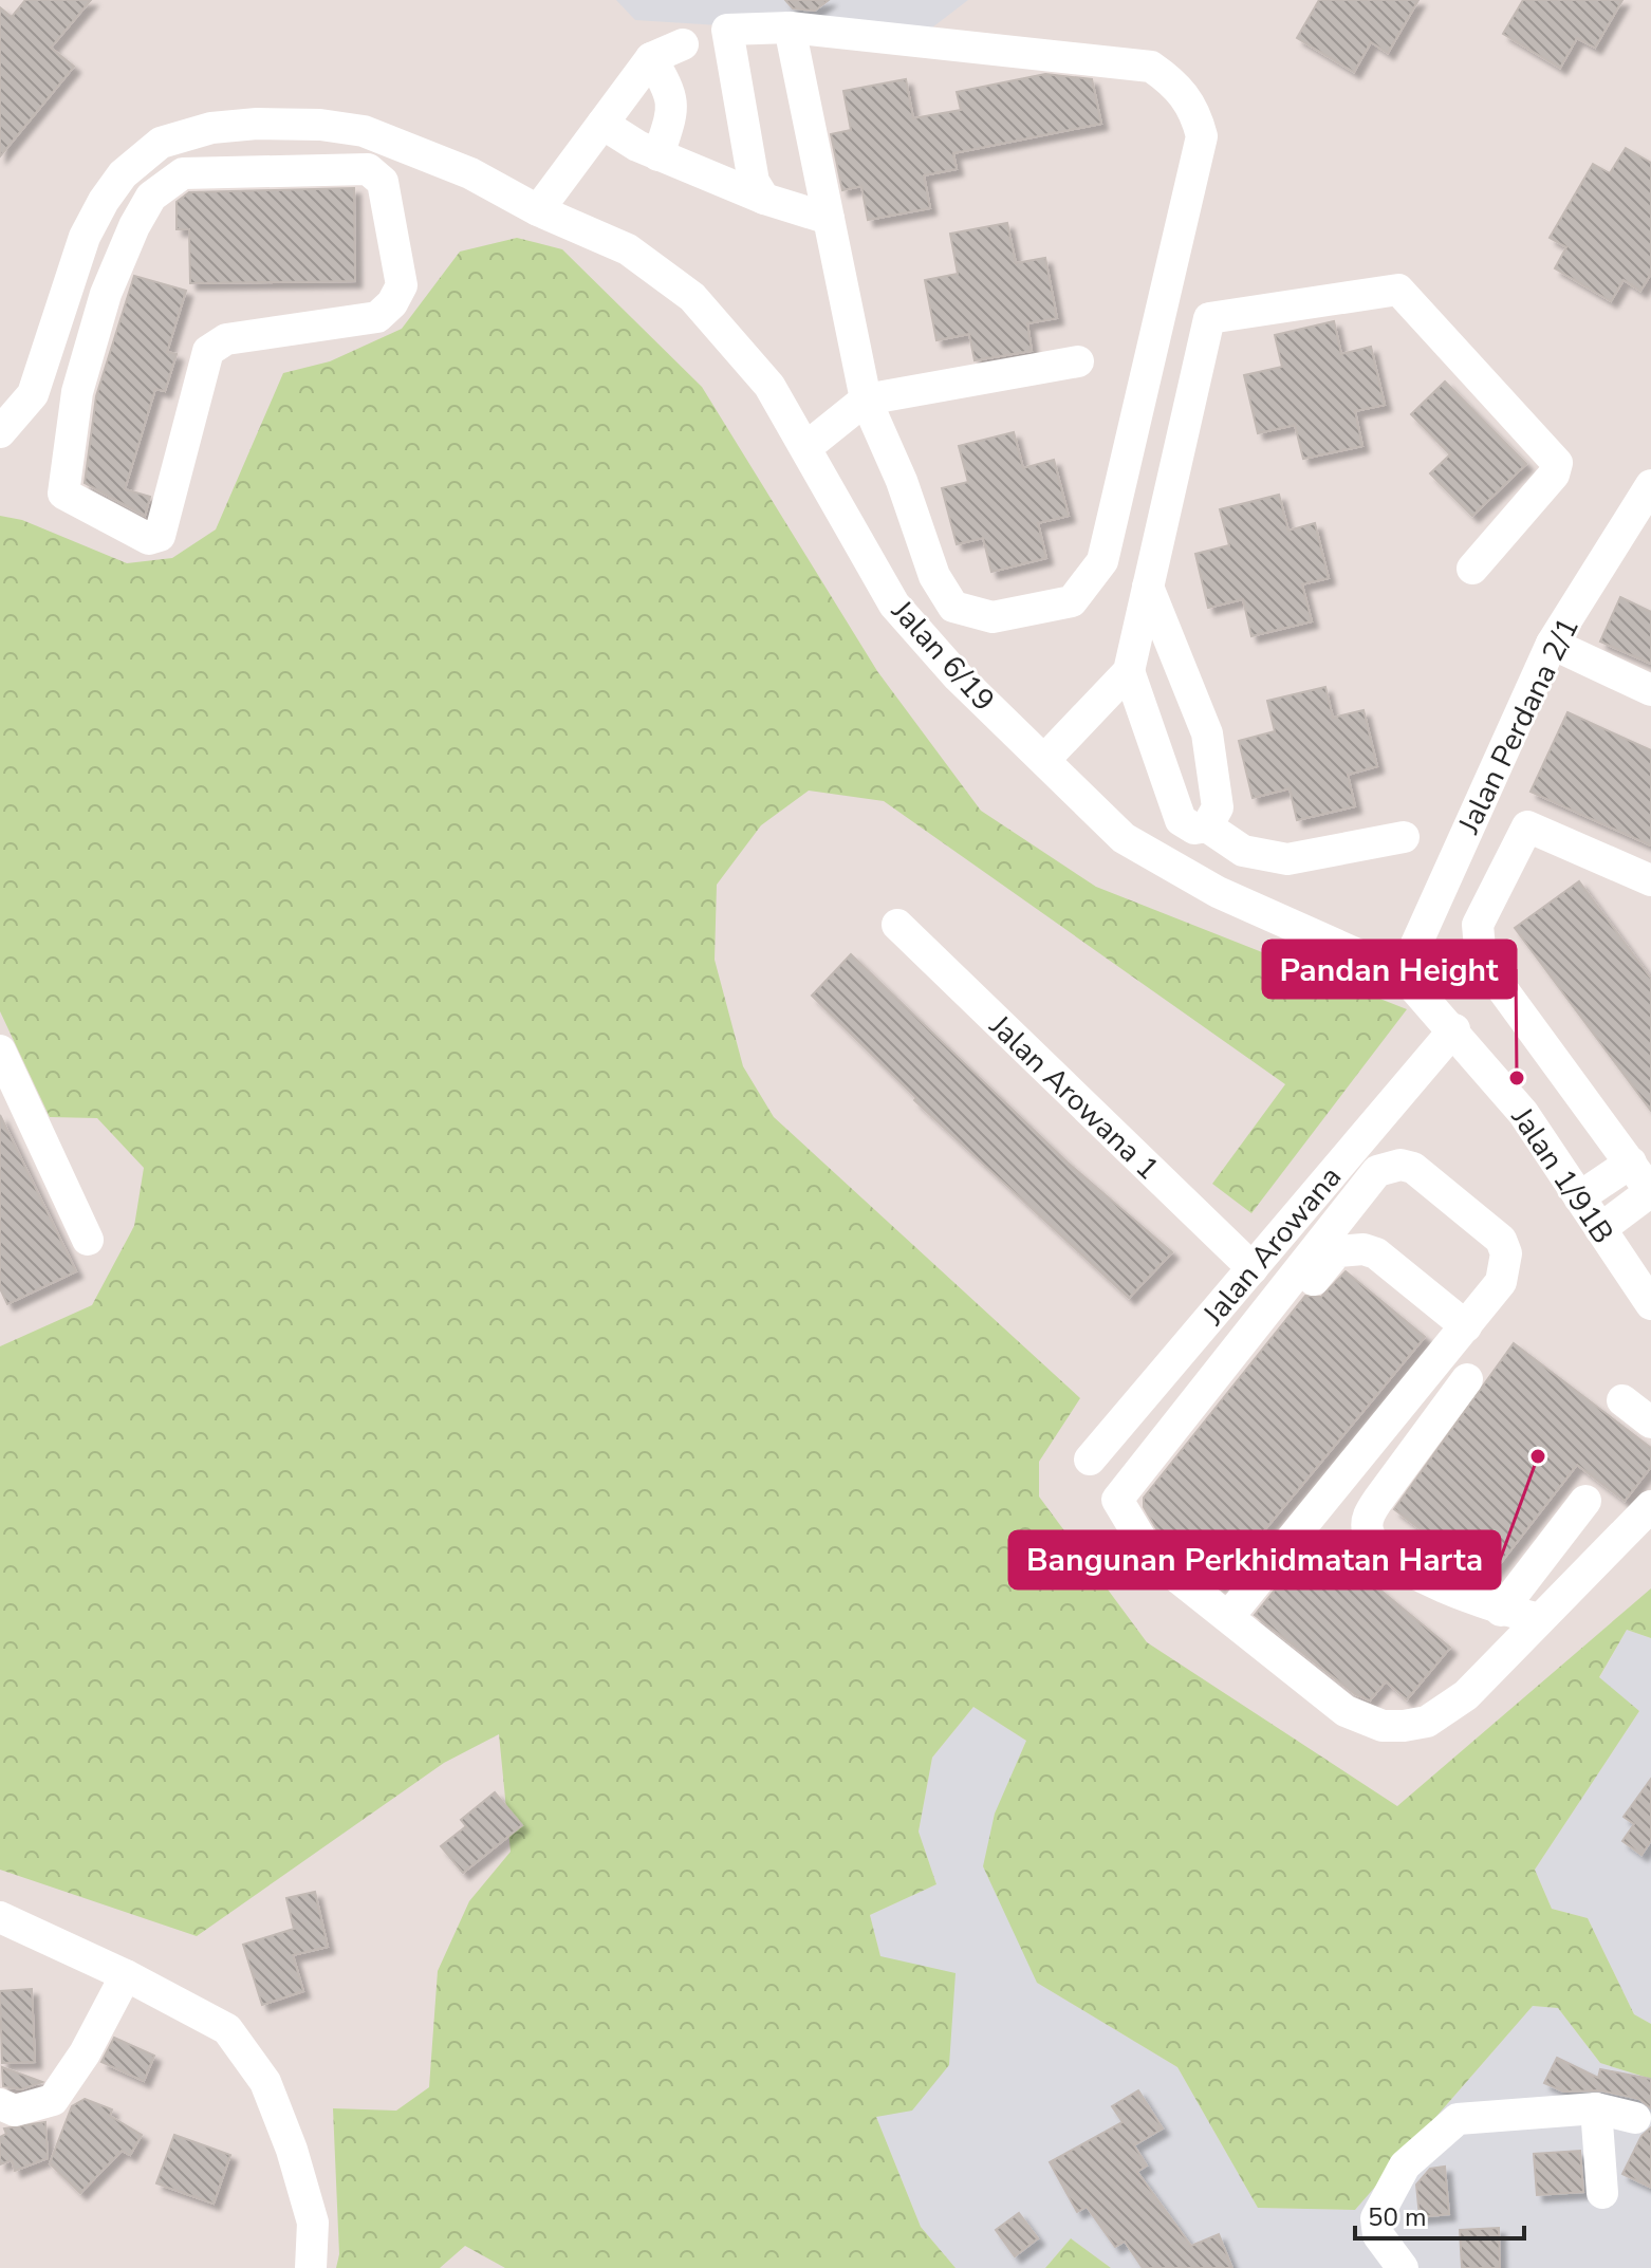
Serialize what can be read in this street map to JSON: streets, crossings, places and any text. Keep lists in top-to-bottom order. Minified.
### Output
{"streets":{"street":["Jalan 6/19","Jalan Perdana 2/1","Jalan Arowana 1","Jalan 1/91B","Jalan Arowana"]},"crossings":[["Jalan 6/19","Jalan Perdana 2/1"],["Jalan 6/19","Jalan 1/91B"],["Jalan Perdana 2/1","Jalan 1/91B"],["Jalan Arowana 1","Jalan Arowana"],["Jalan 1/91B","Jalan Arowana"]],"places":["Pandan Height","Bangunan Perkhidmatan Harta"],"scale_bar":"50 m"}
